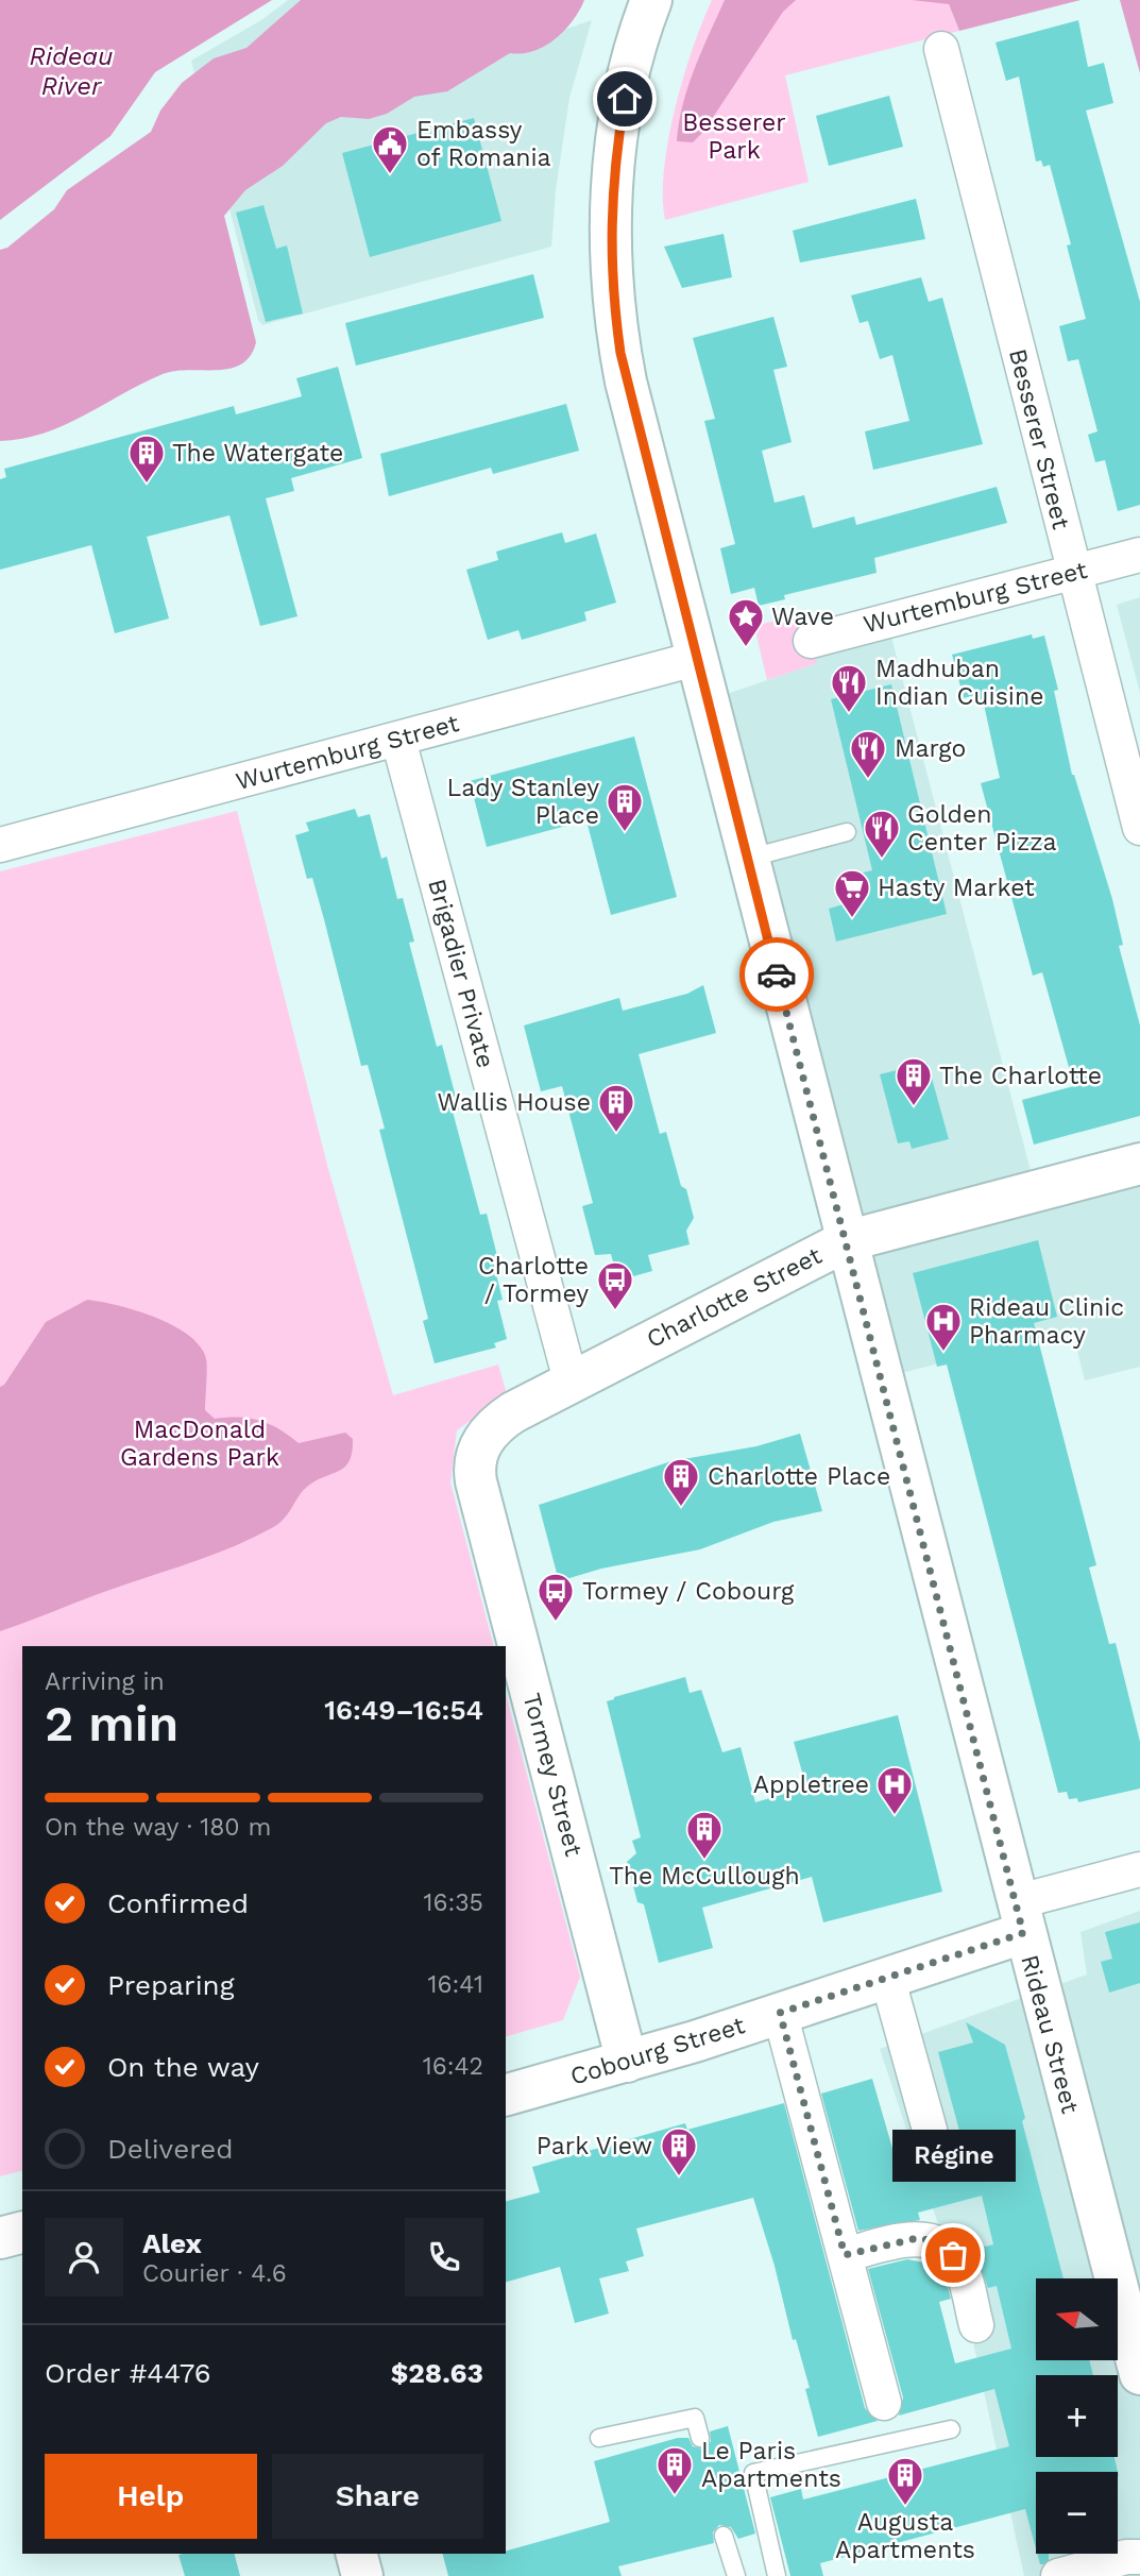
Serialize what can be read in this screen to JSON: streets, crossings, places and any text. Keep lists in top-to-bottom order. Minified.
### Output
{"streets":{"main road":["Charlotte Street","Tormey Street","Rideau Street","Cobourg Street"],"street":["Besserer Street","Wurtemburg Street","Brigadier Private"]},"crossings":[["Besserer Street","Wurtemburg Street"],["Wurtemburg Street","Brigadier Private"],["Wurtemburg Street","Rideau Street"],["Brigadier Private","Charlotte Street"],["Charlotte Street","Tormey Street"],["Charlotte Street","Rideau Street"],["Tormey Street","Cobourg Street"],["Rideau Street","Cobourg Street"]],"water":["Rideau River"],"parks":["Besserer Park","MacDonald Gardens Park"],"places":{"public building":["Embassy of Romania"],"building":["The Watergate","Lady Stanley Place","The Charlotte","Wallis House","Charlotte Place","The McCullough","Park View","Le Paris Apartments","Augusta Apartments"],"place":["Wave"],"restaurant":["Madhuban Indian Cuisine","Margo","Golden Center Pizza"],"supermarket":["Hasty Market"],"bus stop":["Charlotte / Tormey","Tormey / Cobourg"],"hospital":["Rideau Clinic Pharmacy","Appletree"],"other":["Régine"]},"north":"left","page":{"heading":["2 min","Arriving in","16:49–16:54"],"panel":["Alex","Courier · 4.6","Order #4476","$28.63"],"bar":"On the way · 180 m","list":[["Confirmed","16:35"],["Preparing","16:41"],["On the way","16:42"],"Delivered"],"bubble":"Régine","map_buttons":["+","−"],"buttons":["Help","Share"]}}
